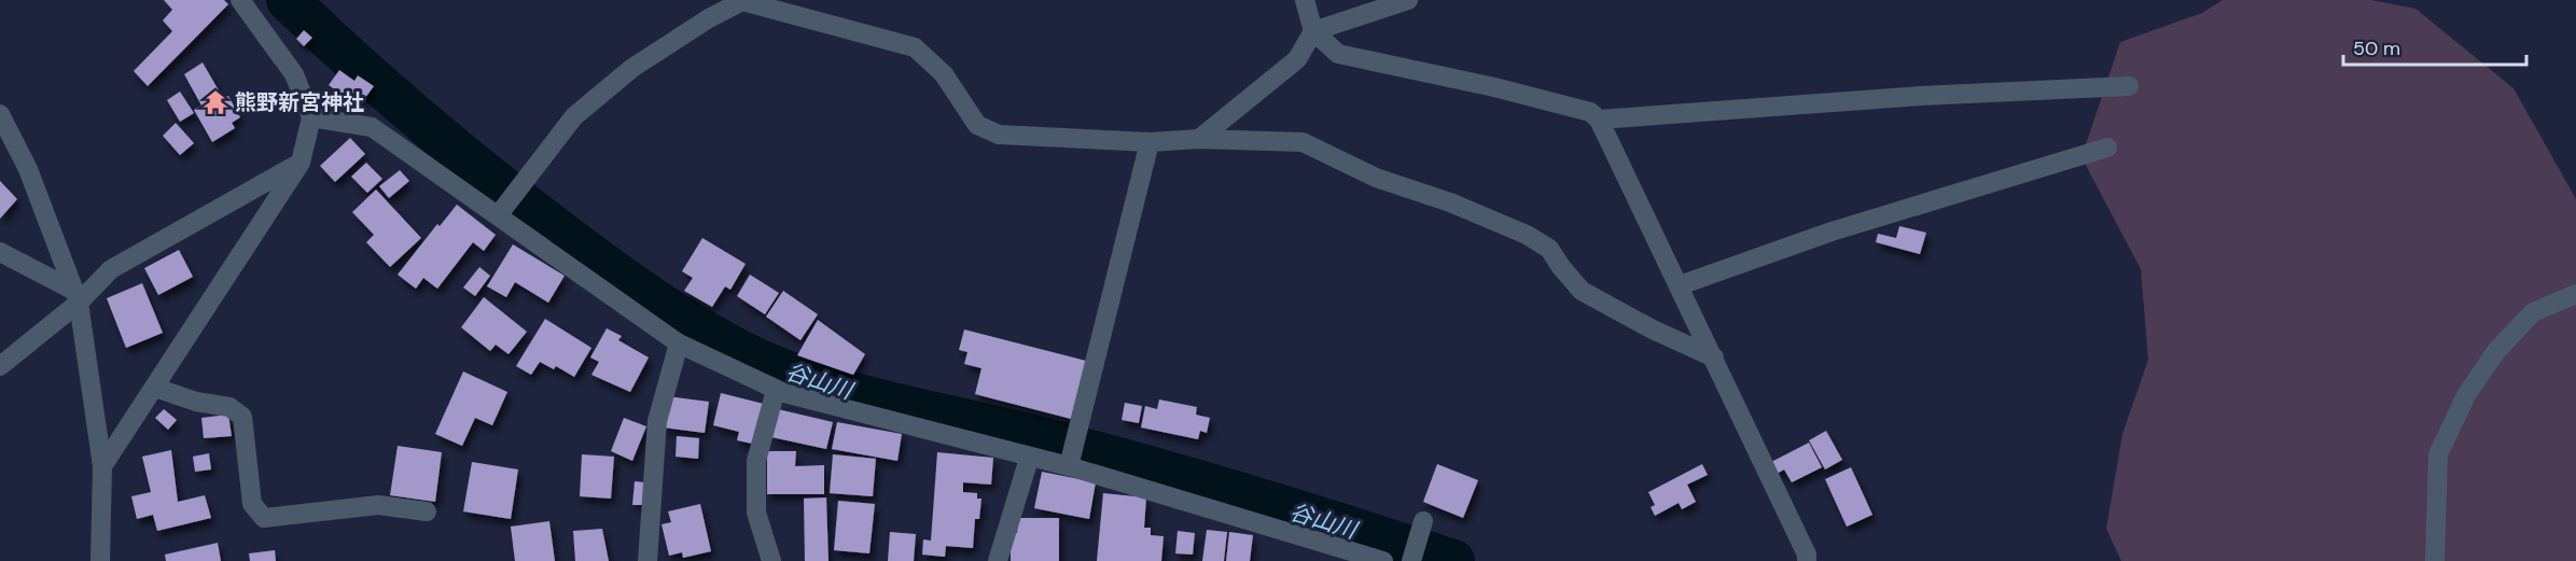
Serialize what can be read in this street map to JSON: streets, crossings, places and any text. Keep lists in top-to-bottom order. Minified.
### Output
{"water":["谷山川"],"places":{"temple":["熊野新宮神社"]},"scale_bar":"50 m"}
